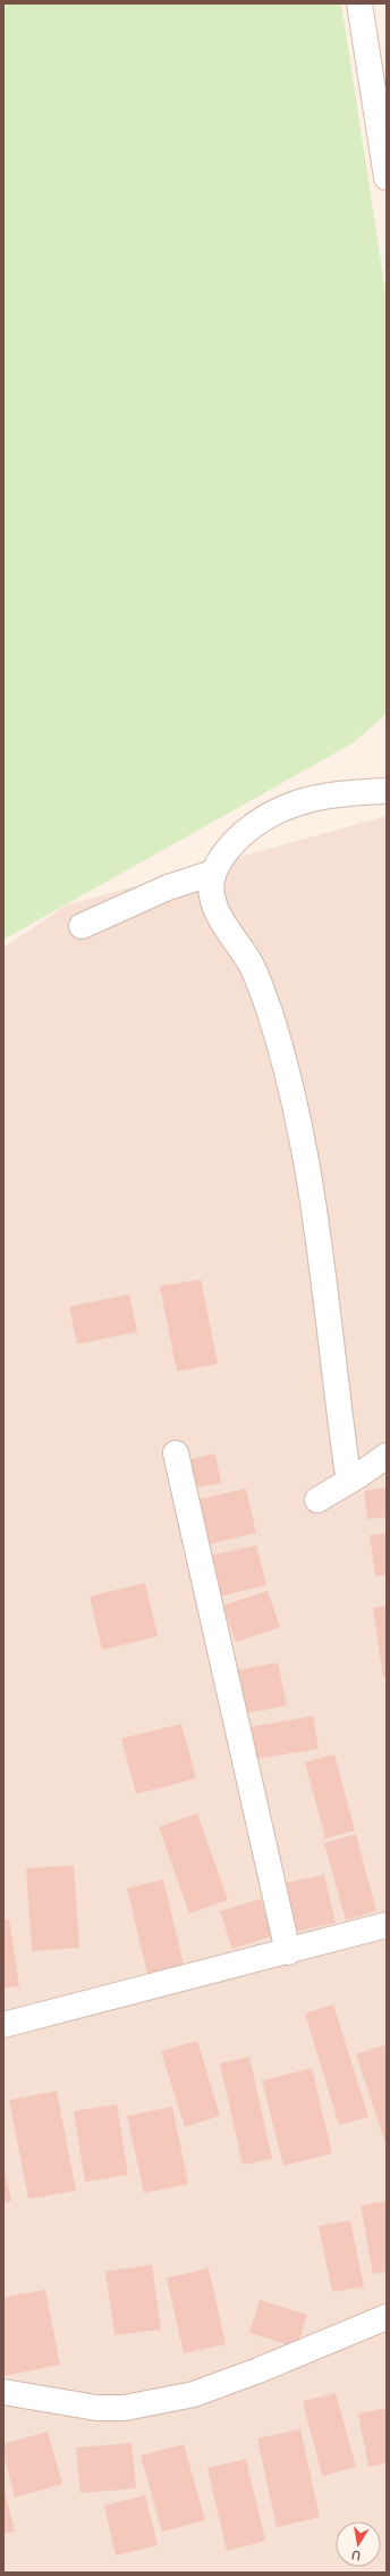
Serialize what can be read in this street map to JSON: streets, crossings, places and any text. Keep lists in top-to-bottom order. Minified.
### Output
{"north":"bottom"}
